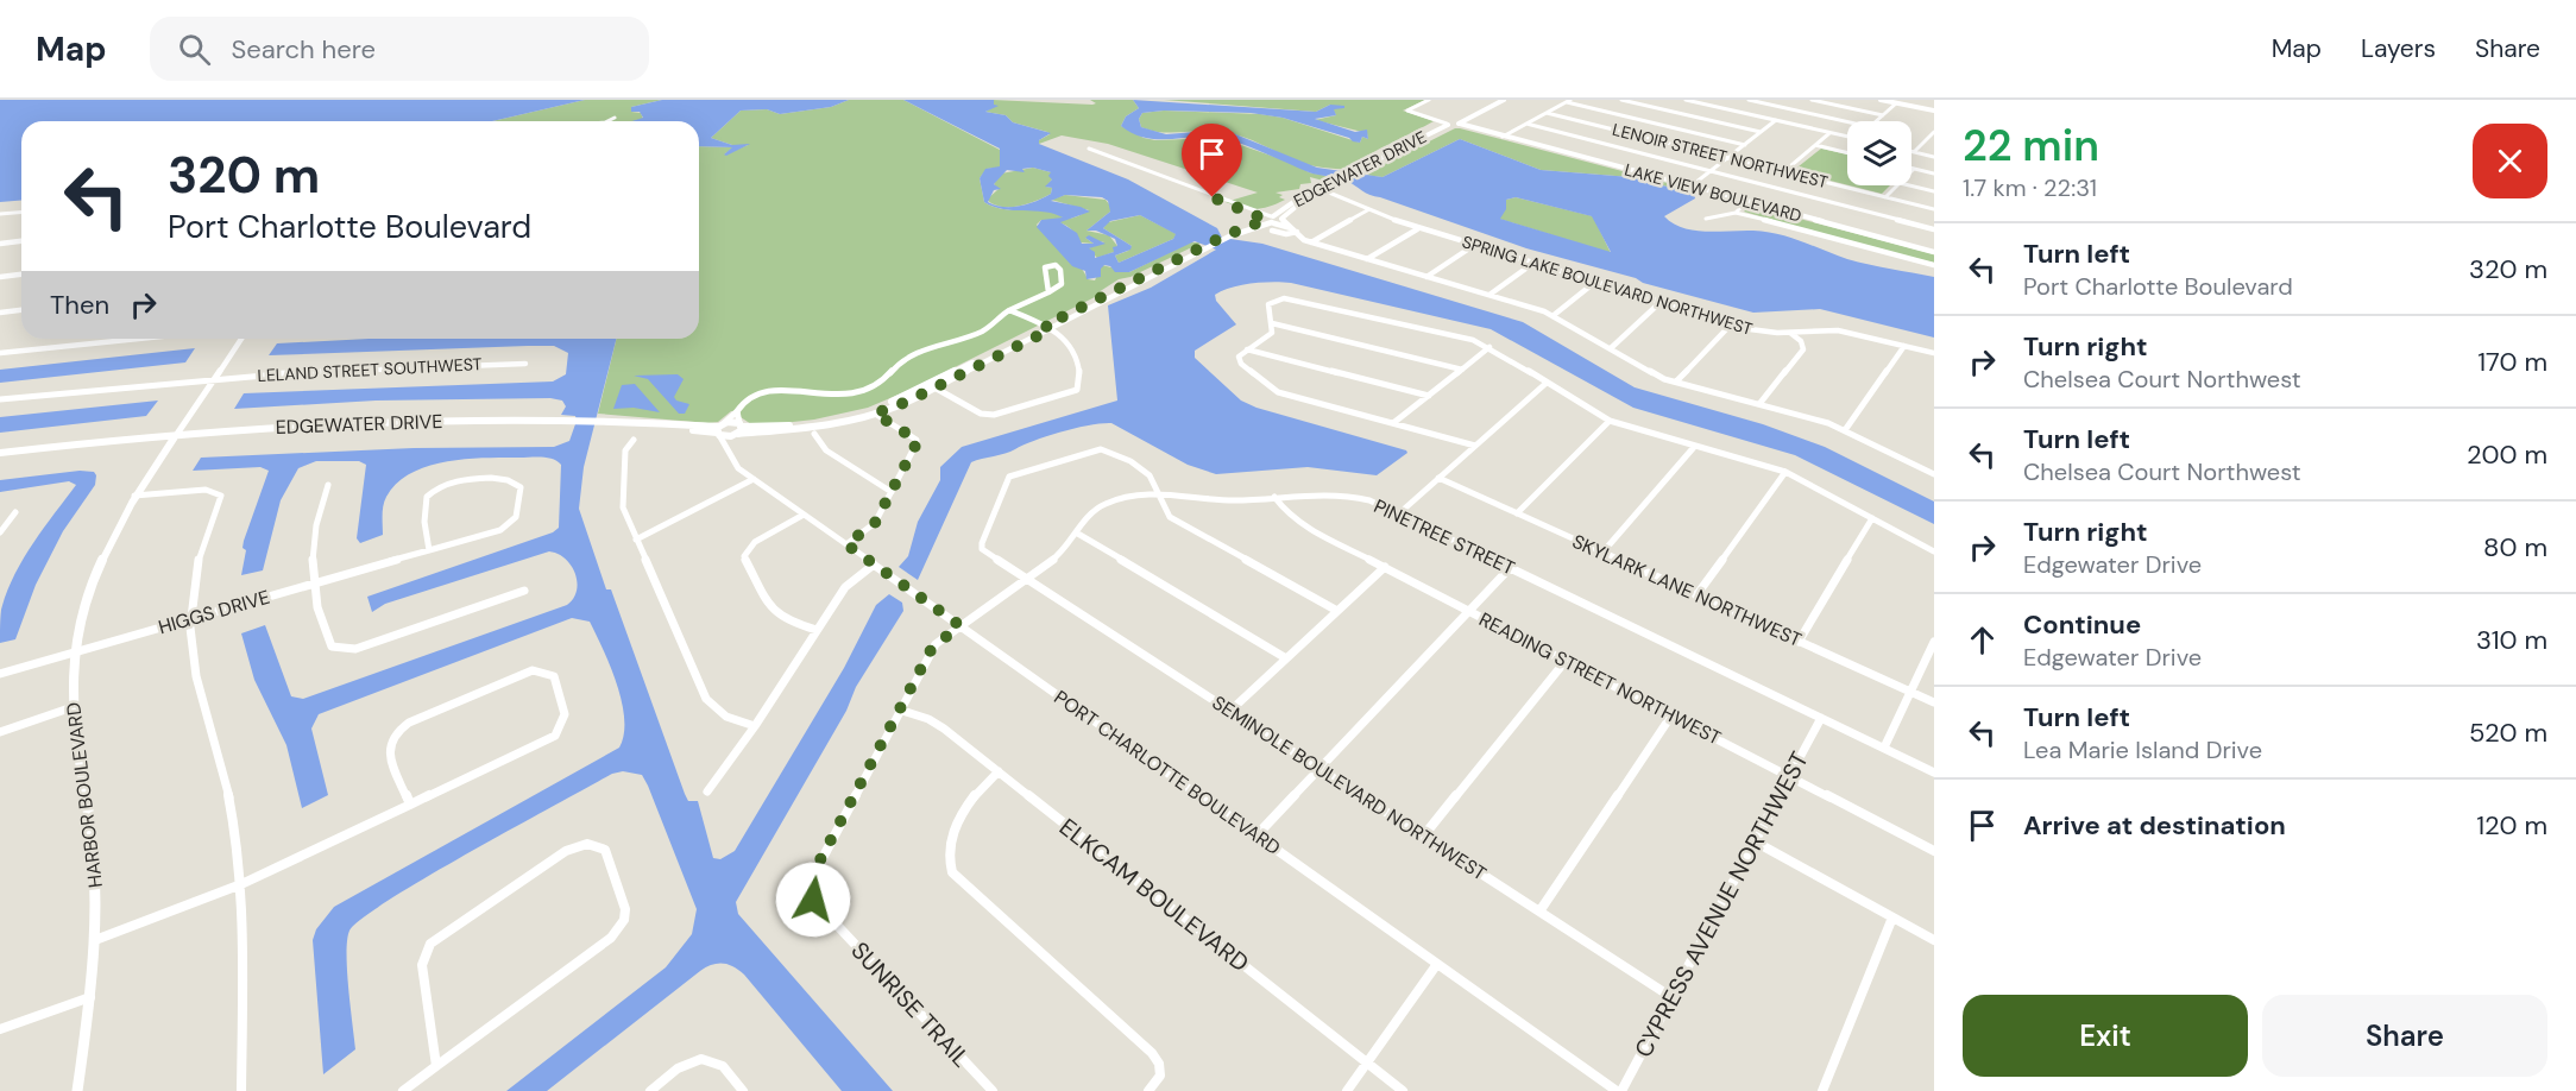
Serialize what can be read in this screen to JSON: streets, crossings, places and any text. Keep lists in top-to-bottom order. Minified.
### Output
{"streets":{"street":["LENOIR STREET NORTHWEST","EDGEWATER DRIVE","LAKE VIEW BOULEVARD","SPRING LAKE BOULEVARD NORTHWEST","LELAND STREET SOUTHWEST","PINETREE STREET","SKYLARK LANE NORTHWEST","HIGGS DRIVE","READING STREET NORTHWEST","PORT CHARLOTTE BOULEVARD","SEMINOLE BOULEVARD NORTHWEST","HARBOR BOULEVARD","ELKCAM BOULEVARD","CYPRESS AVENUE NORTHWEST","SUNRISE TRAIL"]},"crossings":[["EDGEWATER DRIVE","LAKE VIEW BOULEVARD"],["EDGEWATER DRIVE","PORT CHARLOTTE BOULEVARD"],["EDGEWATER DRIVE","HARBOR BOULEVARD"],["LELAND STREET SOUTHWEST","HARBOR BOULEVARD"],["PINETREE STREET","READING STREET NORTHWEST"],["PINETREE STREET","PORT CHARLOTTE BOULEVARD"],["PINETREE STREET","SEMINOLE BOULEVARD NORTHWEST"],["PINETREE STREET","CYPRESS AVENUE NORTHWEST"],["PINETREE STREET","SUNRISE TRAIL"],["HIGGS DRIVE","HARBOR BOULEVARD"],["READING STREET NORTHWEST","CYPRESS AVENUE NORTHWEST"],["PORT CHARLOTTE BOULEVARD","CYPRESS AVENUE NORTHWEST"],["PORT CHARLOTTE BOULEVARD","SUNRISE TRAIL"],["SEMINOLE BOULEVARD NORTHWEST","CYPRESS AVENUE NORTHWEST"],["ELKCAM BOULEVARD","SUNRISE TRAIL"]],"page":{"header":"Map","search":"Search here","nav":["Map","Layers","Share"],"heading":["22 min","1.7 km · 22:31"],"turn":["320 m","Port Charlotte Boulevard"],"list":[{"name":"Turn left","note":"Port Charlotte Boulevard","value":"320 m"},{"name":"Turn right","note":"Chelsea Court Northwest","value":"170 m"},{"name":"Turn left","note":"Chelsea Court Northwest","value":"200 m"},{"name":"Turn right","note":"Edgewater Drive","value":"80 m"},{"name":"Continue","note":"Edgewater Drive","value":"310 m"},{"name":"Turn left","note":"Lea Marie Island Drive","value":"520 m"},{"name":"Arrive at destination","value":"120 m"}],"then":"Then","buttons":["Exit","Share"]}}
